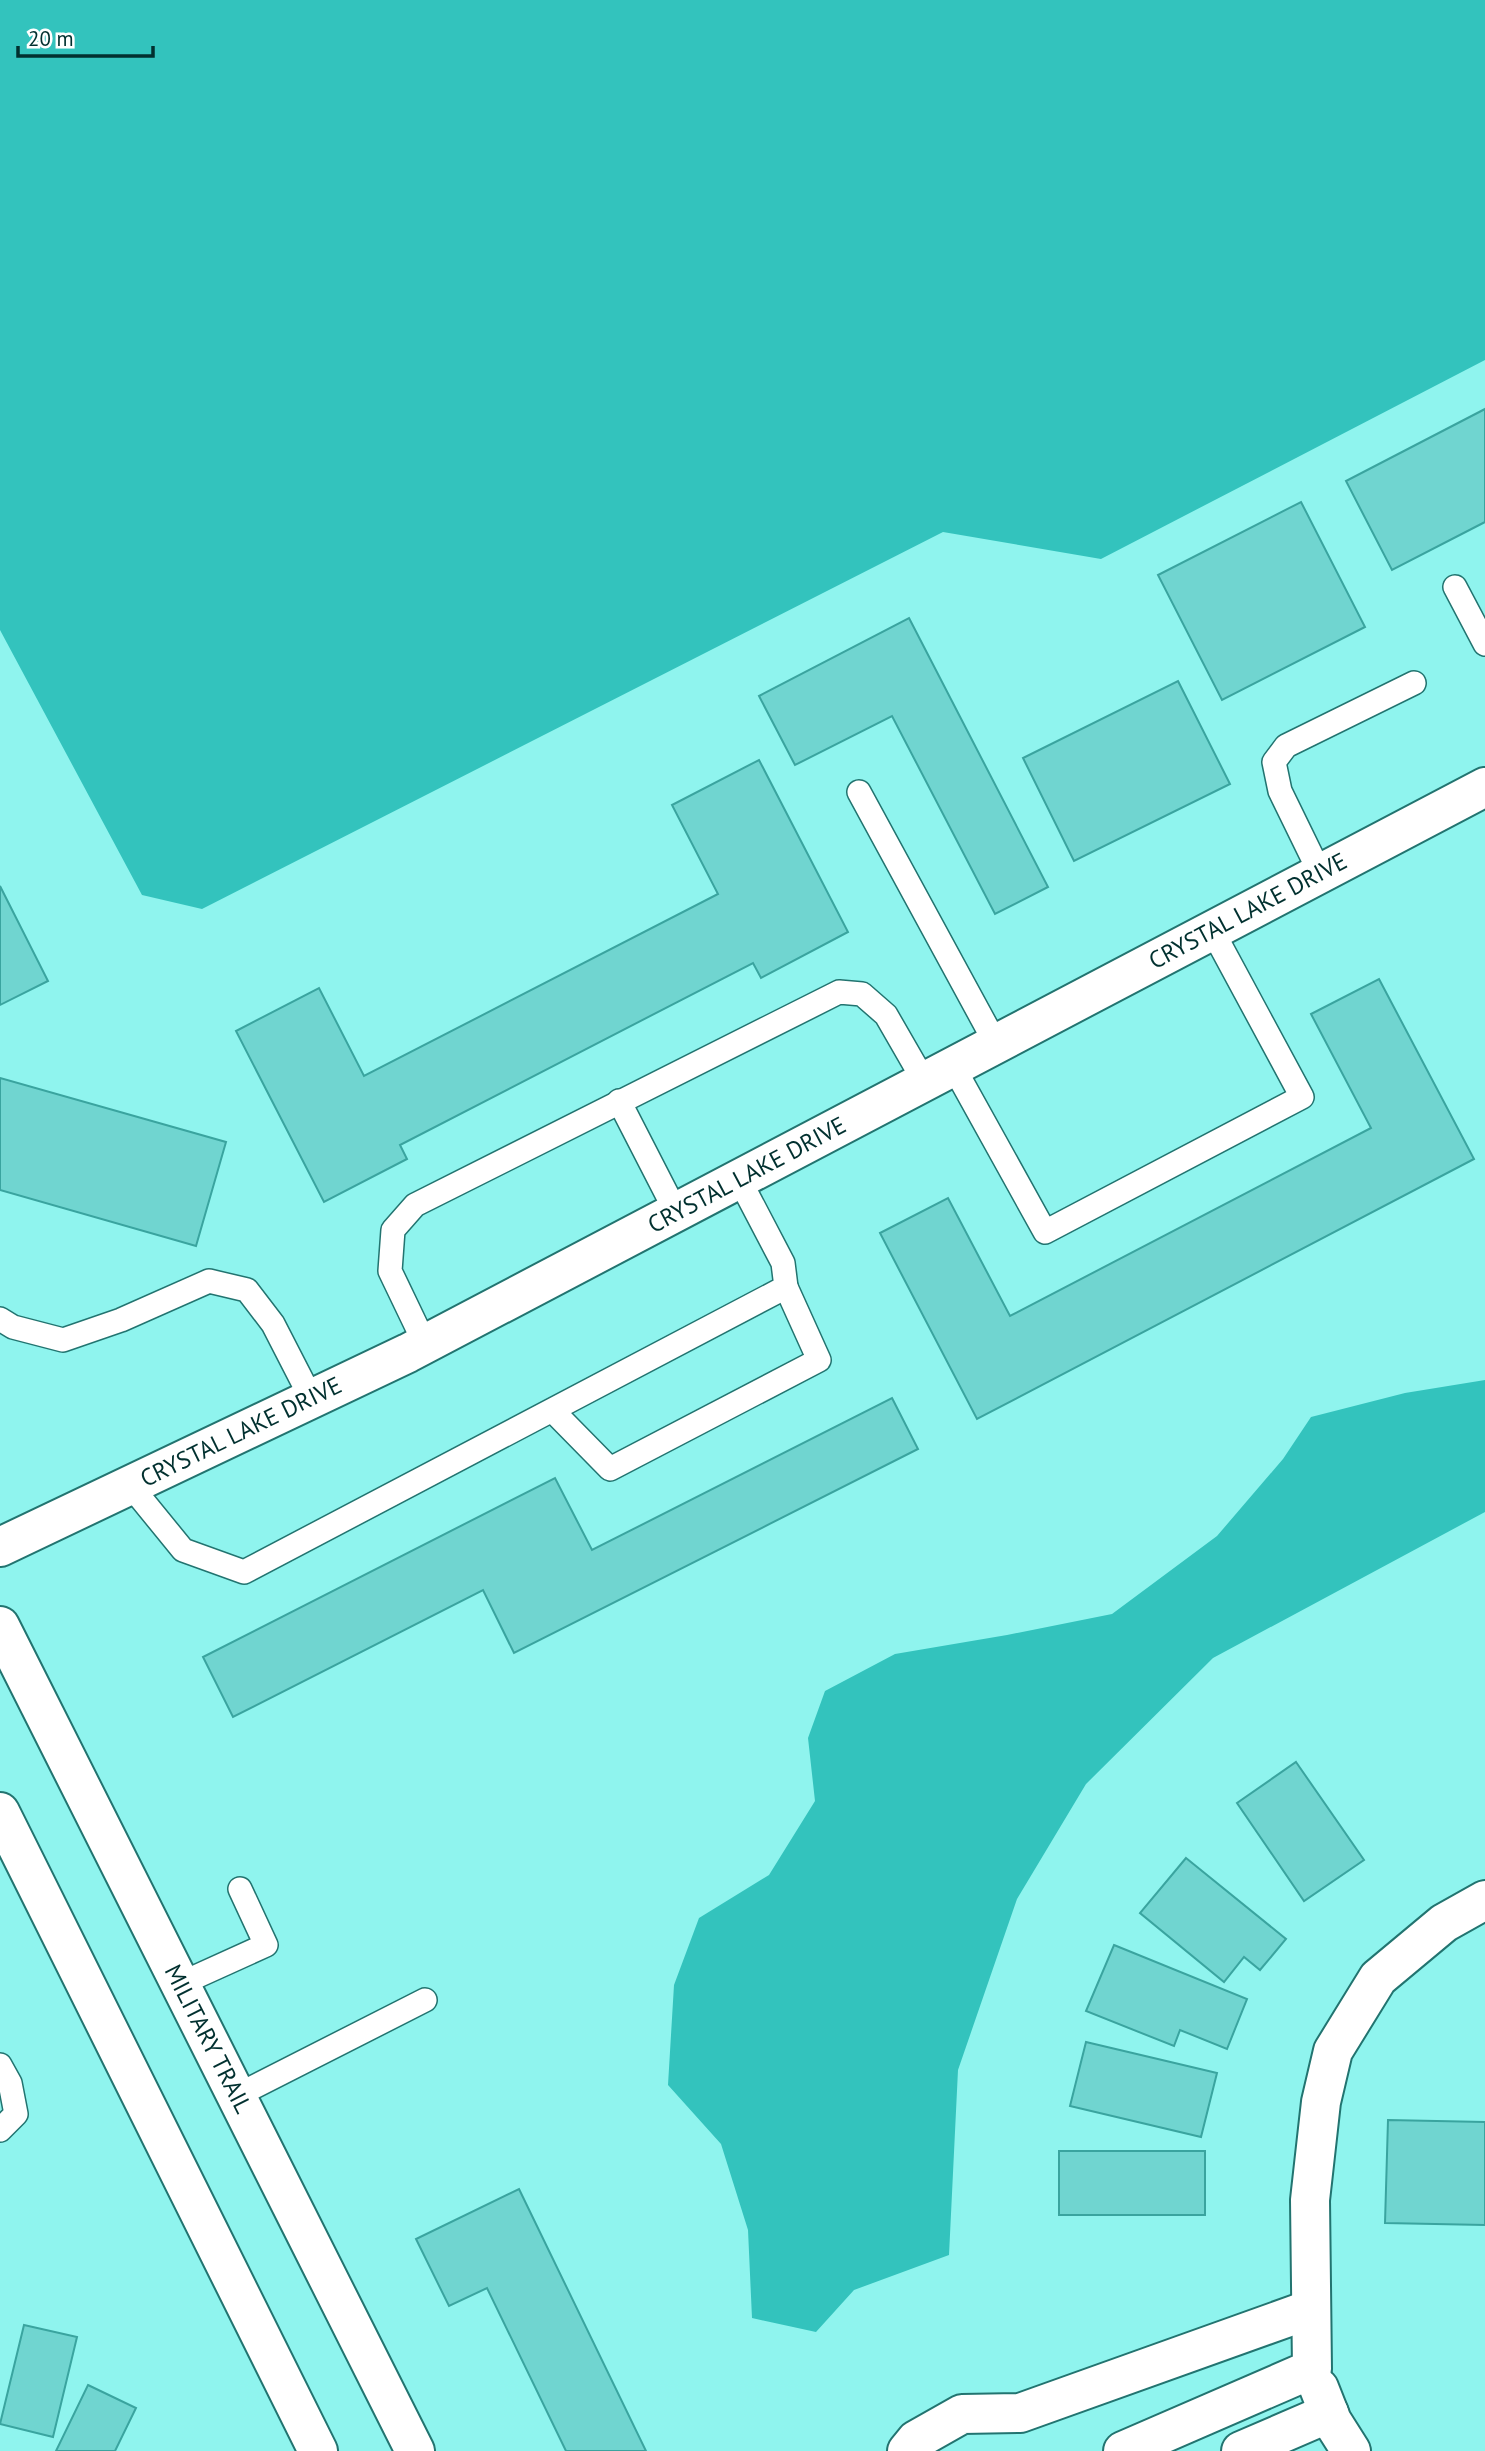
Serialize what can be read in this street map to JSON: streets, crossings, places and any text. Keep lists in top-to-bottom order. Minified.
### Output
{"streets":{"street":["CRYSTAL LAKE DRIVE","MILITARY TRAIL"]},"scale_bar":"20 m"}
